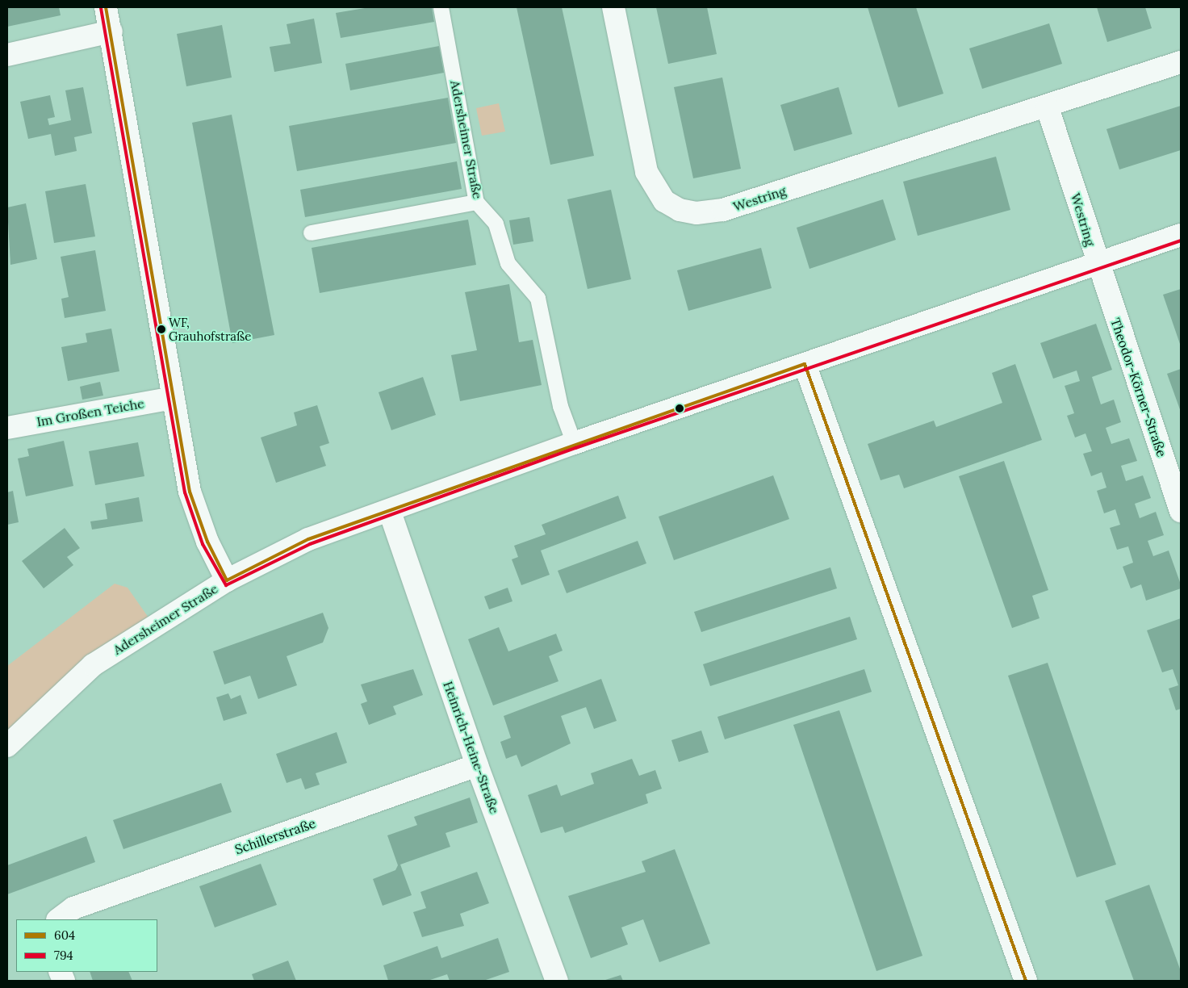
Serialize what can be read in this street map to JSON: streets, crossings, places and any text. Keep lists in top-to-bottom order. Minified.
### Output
{"streets":{"street":["Adersheimer Straße","Westring","Theodor-Körner-Straße","Im Großen Teiche","Heinrich-Heine-Straße","Schillerstraße"]},"crossings":[["Adersheimer Straße","Westring"],["Adersheimer Straße","Theodor-Körner-Straße"],["Adersheimer Straße","Heinrich-Heine-Straße"],["Westring","Theodor-Körner-Straße"],["Heinrich-Heine-Straße","Schillerstraße"]],"places":["WF, Grauhofstraße"],"lines":["transit line 604","transit line 794"],"legend":["604","794"]}
